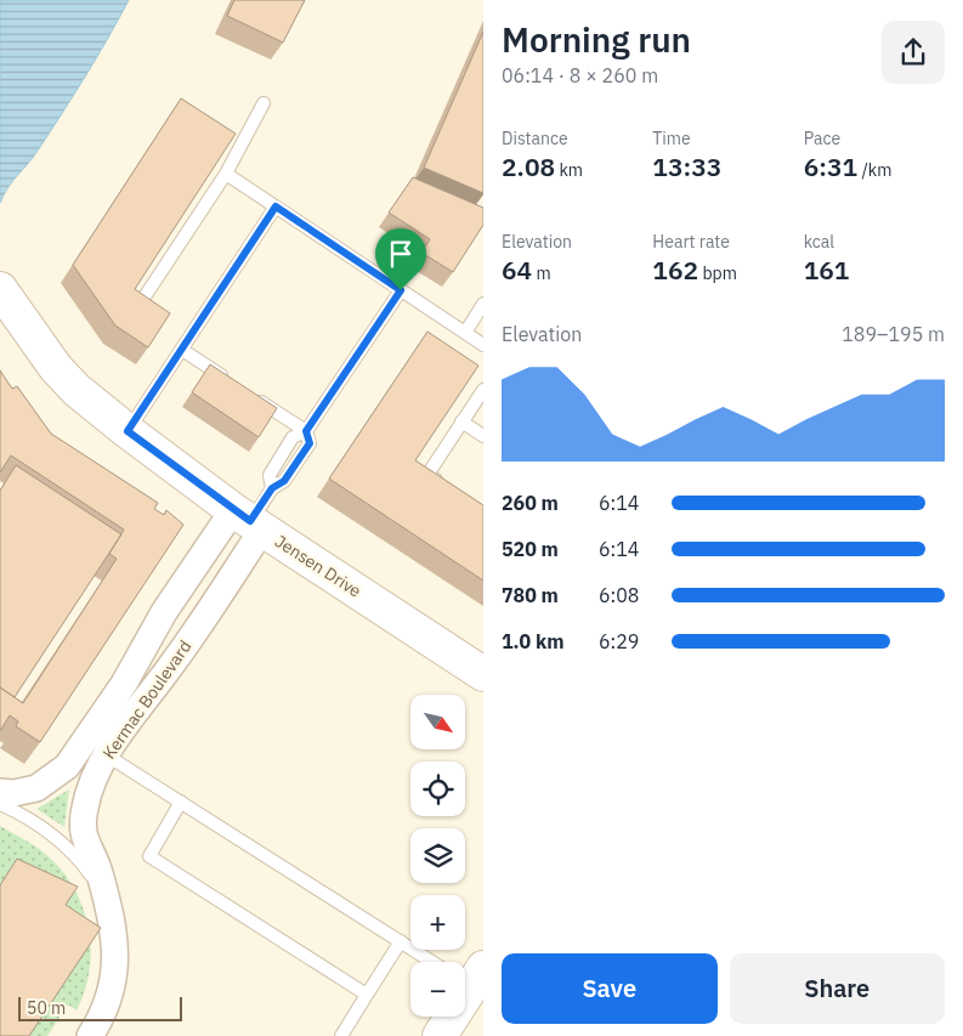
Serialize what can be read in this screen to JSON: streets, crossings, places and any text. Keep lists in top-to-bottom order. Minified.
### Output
{"streets":{"main road":["Jensen Drive"],"street":["Kermac Boulevard"]},"crossings":[["Jensen Drive","Kermac Boulevard"]],"scale_bar":"50 m","north":"bottom right","page":{"heading":["Morning run","06:14 · 8 × 260 m"],"stats":[["Distance","2.08 km"],["Time","13:33"],["Pace","6:31 /km"],["Elevation","64 m"],["Heart rate","162 bpm"],["kcal","161"]],"chart":["Elevation","189–195 m"],"list":[{"name":"260 m","note":"6:14"},{"name":"520 m","note":"6:14"},{"name":"780 m","note":"6:08"},{"name":"1.0 km","note":"6:29"}],"map_buttons":["+","−"],"buttons":["Save","Share"],"scale":"50 m"}}
